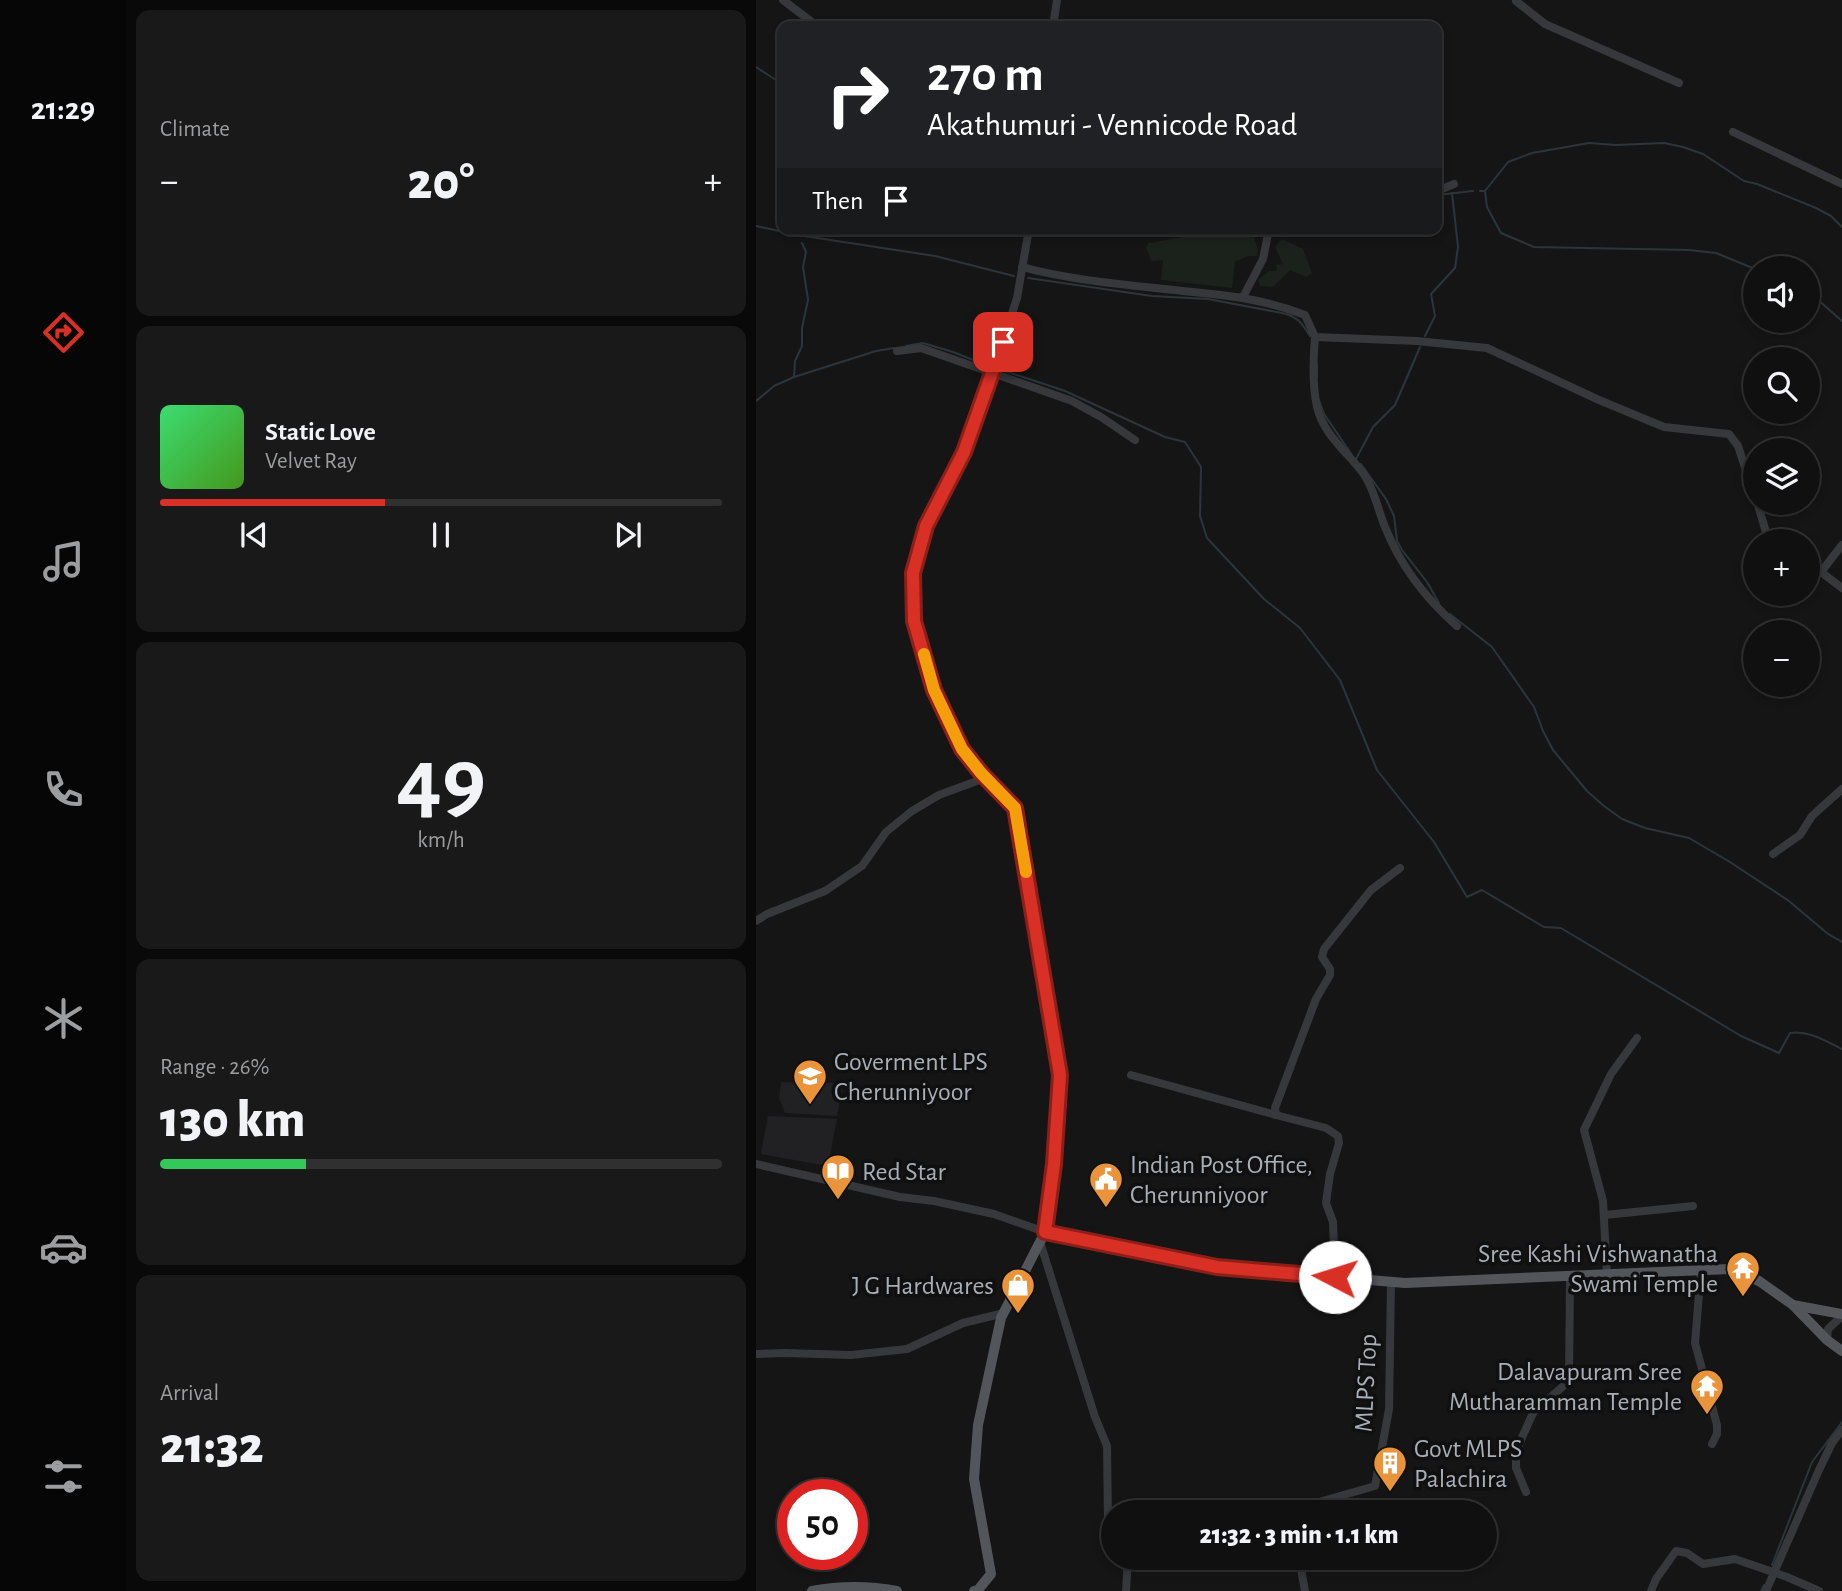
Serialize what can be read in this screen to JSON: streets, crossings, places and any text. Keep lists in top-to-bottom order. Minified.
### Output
{"streets":{"street":["MLPS Top"]},"places":{"school or university":["Goverment LPS Cherunniyoor"],"library":["Red Star"],"public building":["Indian Post Office, Cherunniyoor"],"temple":["Sree Kashi Vishwanatha Swami Temple","Dalavapuram Sree Mutharamman Temple"],"shop":["J G Hardwares"],"building":["Govt MLPS Palachira"]},"page":{"tabs":"21:29","tile":["Climate",["49","km/h"],["Range · 26%","130 km"],["Arrival","21:32"]],"turn":["270 m","Akathumuri - Vennicode Road"],"heat":["−","20°","+"],"then":"Then","map_buttons":["+","−"],"song":["Static Love","Velvet Ray"],"limit":"50","trip":"21:32 · 3 min · 1.1 km"}}
